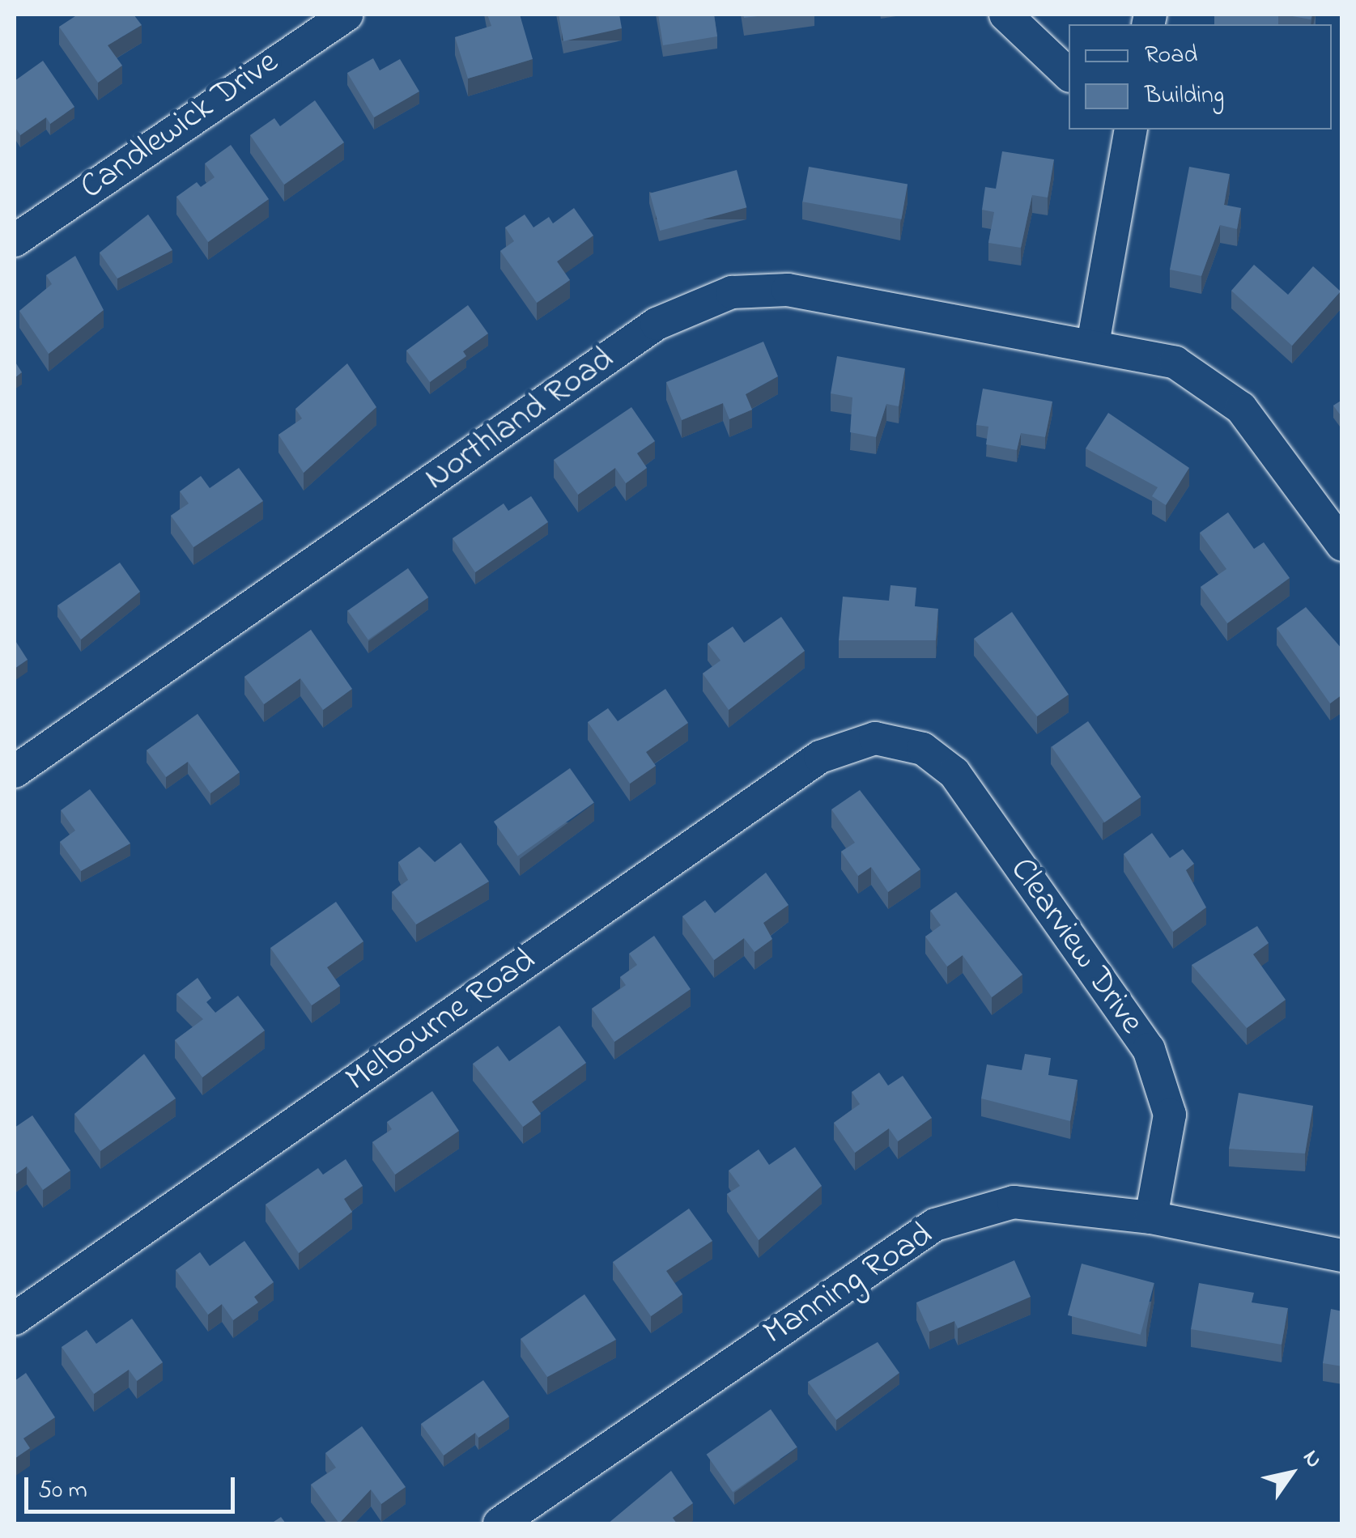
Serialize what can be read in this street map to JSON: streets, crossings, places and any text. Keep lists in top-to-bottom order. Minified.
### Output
{"streets":{"street":["Candlewick Drive","Northland Road","Clearview Drive","Melbourne Road","Manning Road"]},"crossings":[["Clearview Drive","Melbourne Road"],["Clearview Drive","Manning Road"]],"legend":["Road","Building"],"scale_bar":"50 m","north":"top right"}
